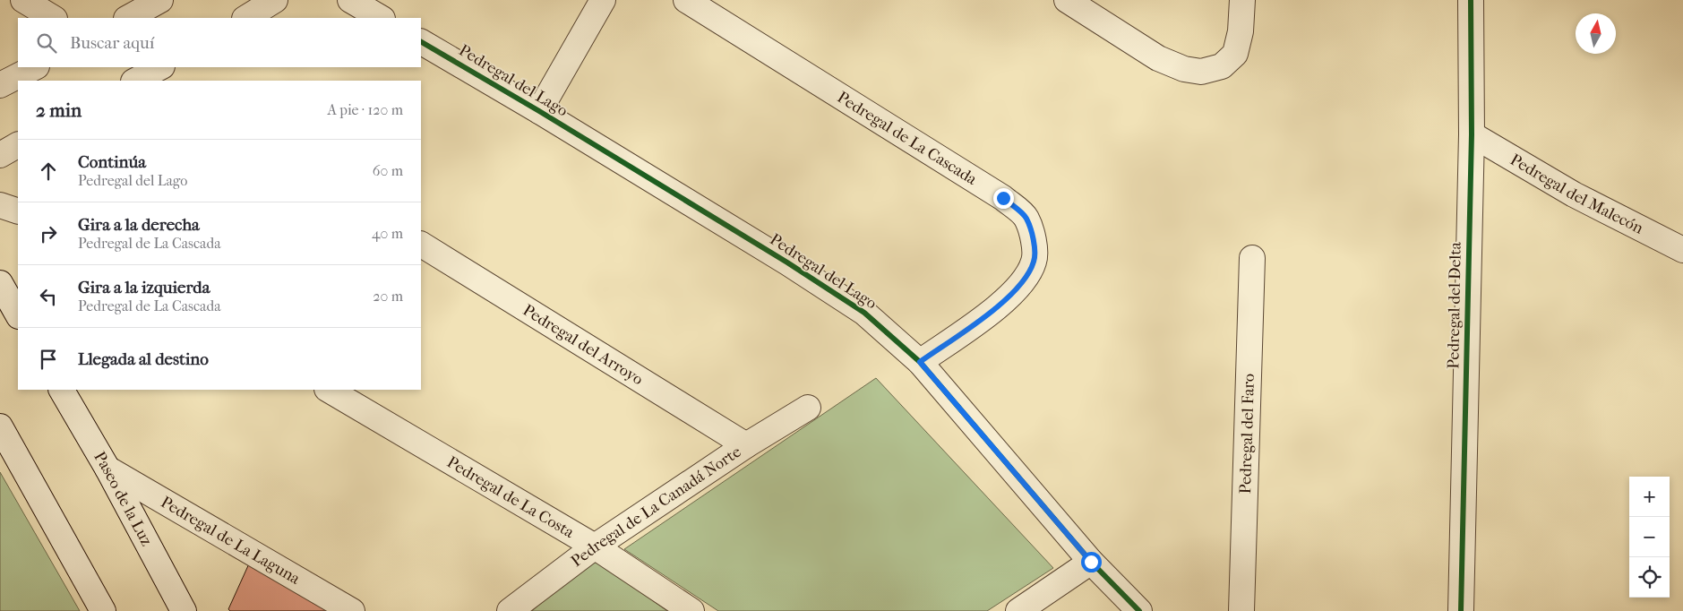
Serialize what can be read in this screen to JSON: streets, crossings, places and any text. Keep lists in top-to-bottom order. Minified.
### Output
{"streets":{"street":["Pedregal del Lago","Pedregal de La Cascada","Pedregal del Malecón","Pedregal del Delta","Pedregal del Arroyo","Pedregal del Faro","Pedregal de La Costa","Paseo de la Luz","Pedregal de La Canadá Norte","Pedregal de La Laguna"]},"crossings":[["Pedregal del Lago","Pedregal de La Cascada"],["Pedregal del Malecón","Pedregal del Delta"],["Pedregal del Arroyo","Pedregal de La Canadá Norte"],["Pedregal de La Costa","Pedregal de La Canadá Norte"],["Paseo de la Luz","Pedregal de La Laguna"]],"north":"top","page":{"search":"Buscar aquí","heading":["2 min","A pie · 120 m"],"list":[["Continúa","Pedregal del Lago","60 m"],["Gira a la derecha","Pedregal de La Cascada","40 m"],["Gira a la izquierda","Pedregal de La Cascada","20 m"],"Llegada al destino"],"map_buttons":["+","−"]}}
